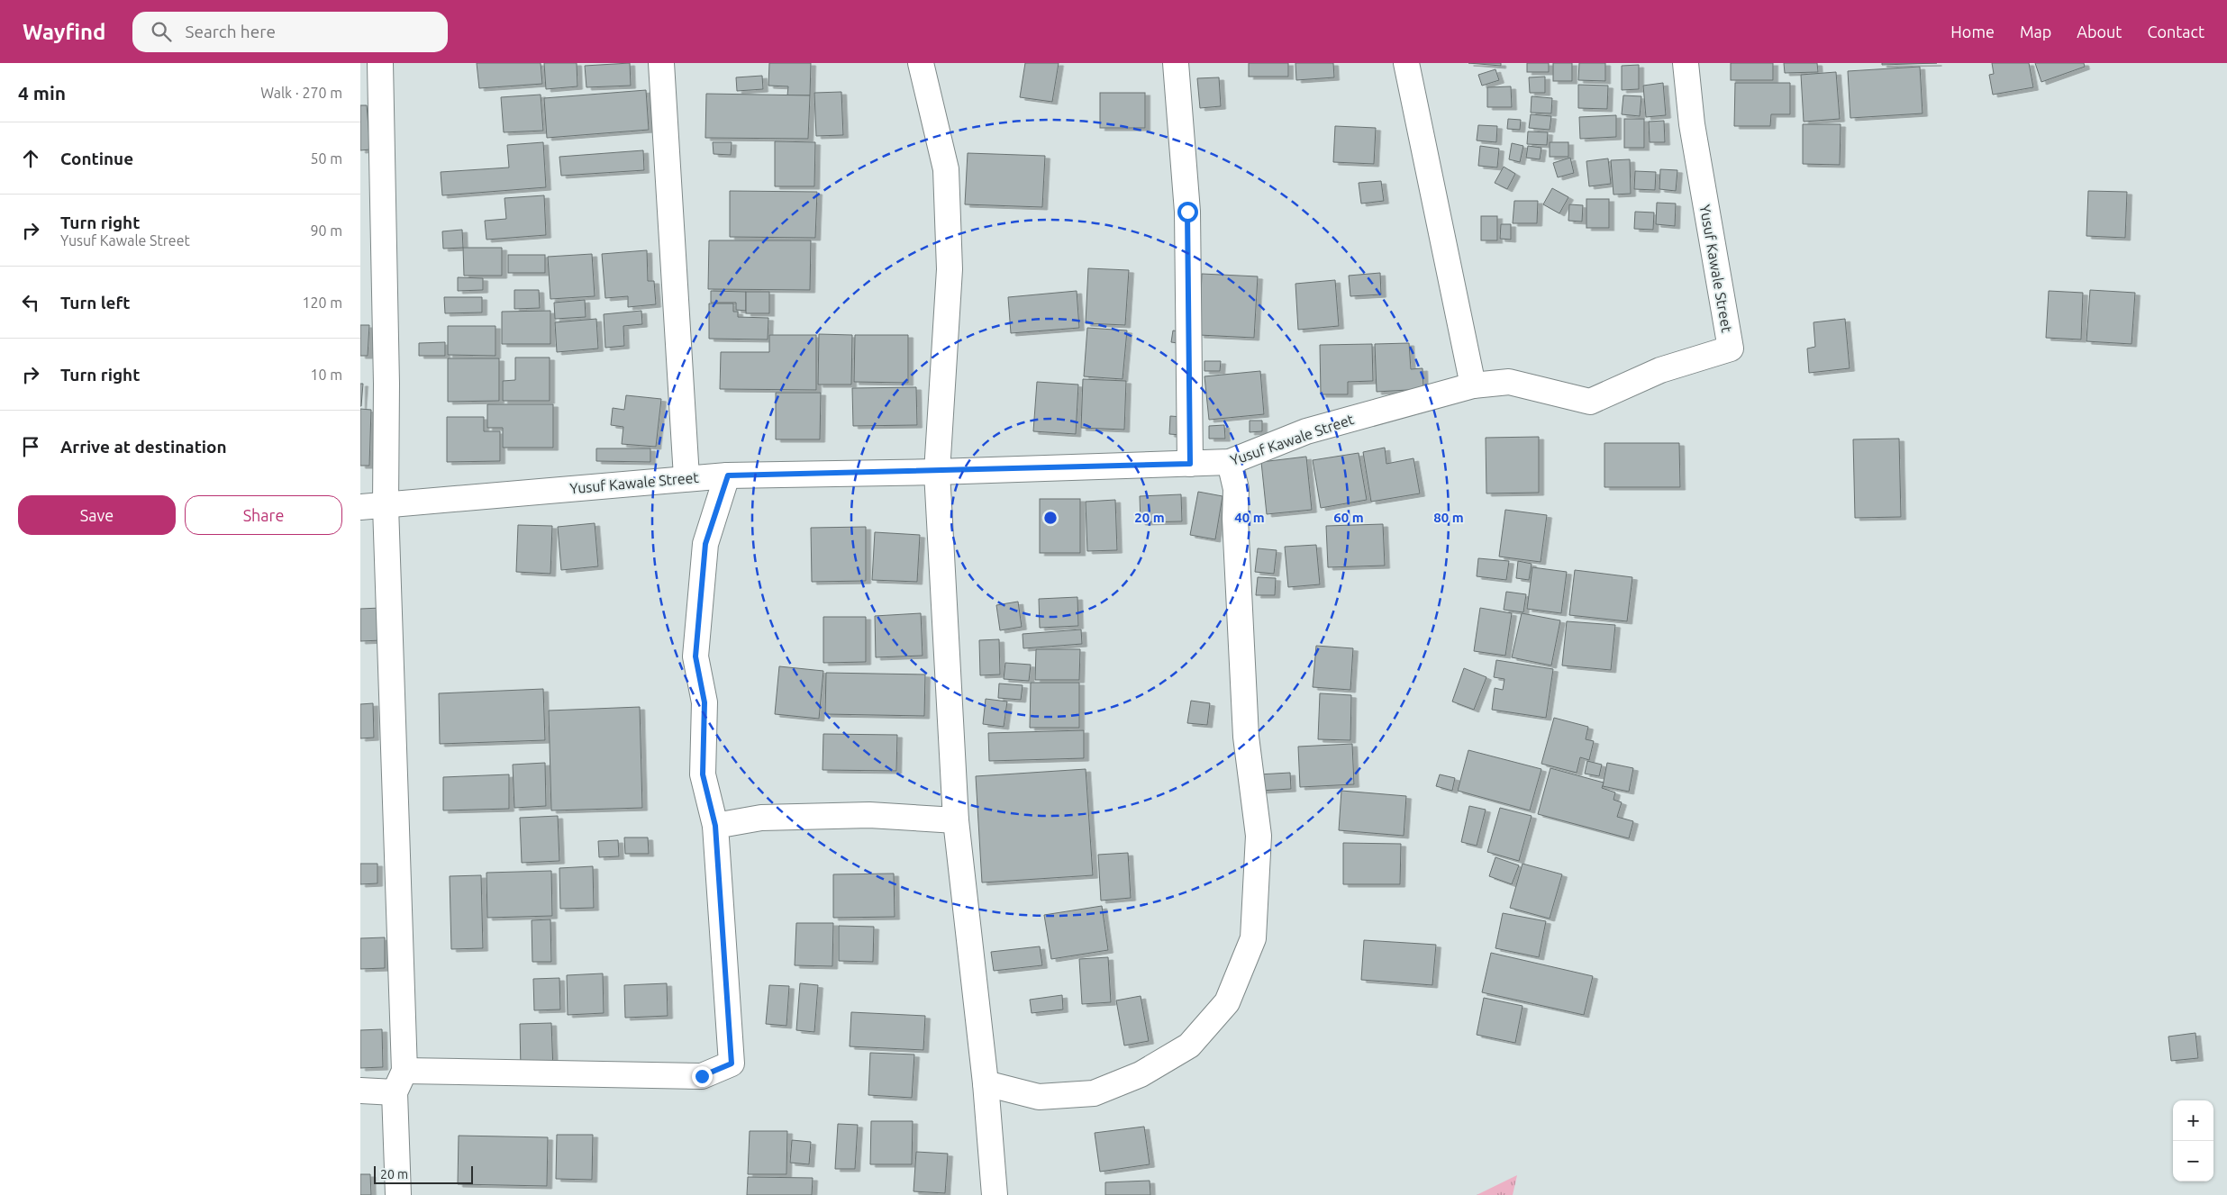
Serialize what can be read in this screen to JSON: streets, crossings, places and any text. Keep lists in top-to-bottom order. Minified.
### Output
{"streets":{"street":["Yusuf Kawale Street"]},"scale_bar":"20 m","page":{"header":"Wayfind","search":"Search here","nav":["Home","Map","About","Contact"],"heading":["4 min","Walk · 270 m"],"list":[["Continue","50 m"],["Turn right","Yusuf Kawale Street","90 m"],["Turn left","120 m"],["Turn right","10 m"],"Arrive at destination"],"buttons":["Save","Share"],"map_buttons":["+","−"],"scale":"20 m"},"rings":["20 m","40 m","60 m","80 m"]}
